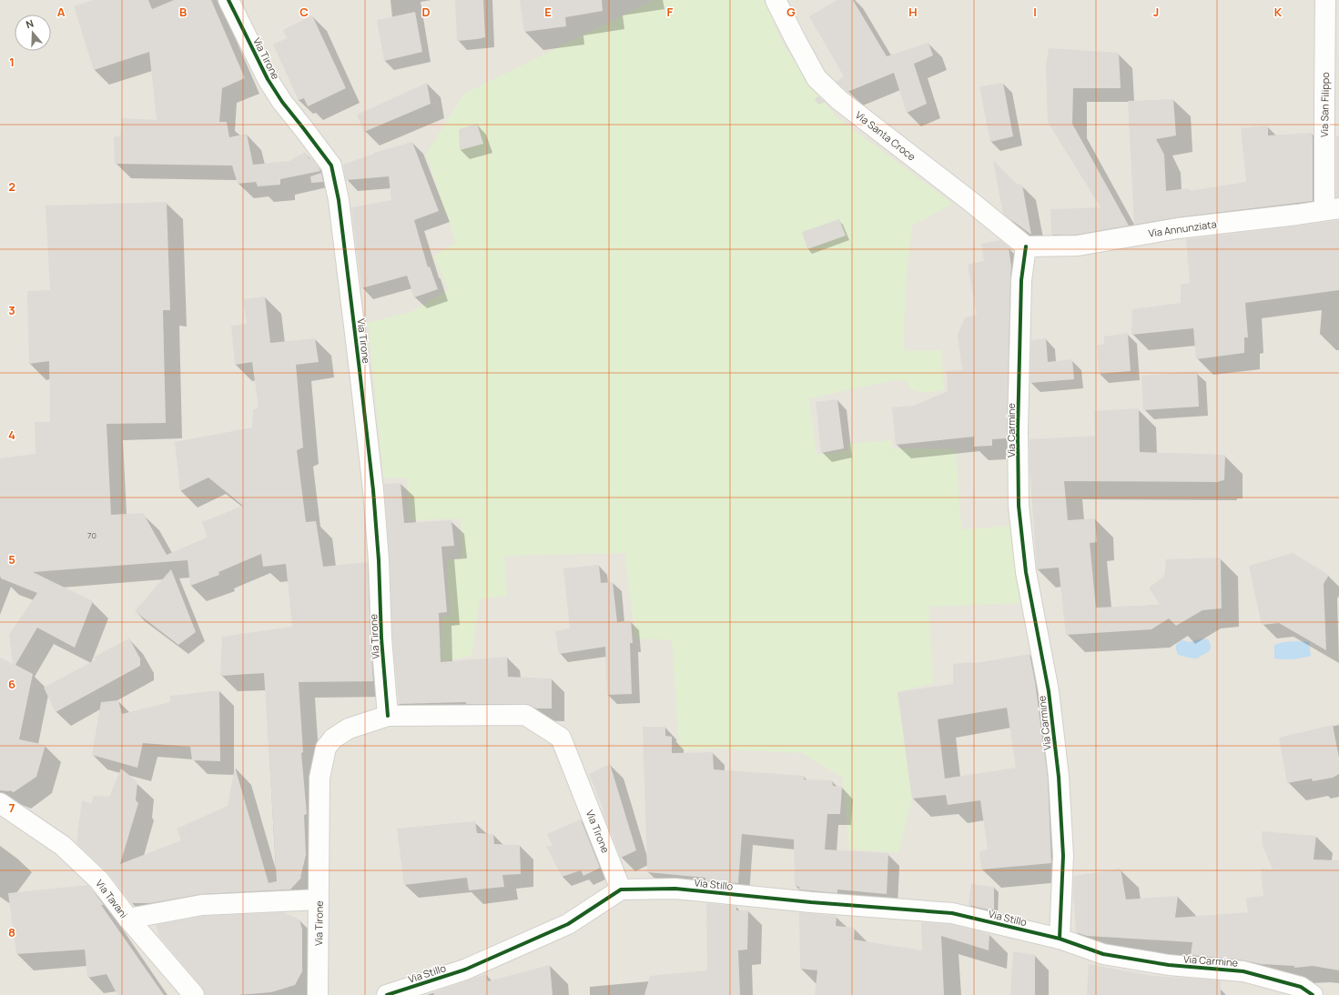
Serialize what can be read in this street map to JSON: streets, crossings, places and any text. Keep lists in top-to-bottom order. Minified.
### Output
{"streets":{"street":["Via Tirone","Via San Filippo","Via Santa Croce","Via Annunziata","Via Carmine","Via Stillo","Via Tavani"]},"crossings":[["Via Tirone","Via Stillo"],["Via San Filippo","Via Annunziata"],["Via Santa Croce","Via Annunziata"],["Via Santa Croce","Via Carmine"],["Via Annunziata","Via Carmine"],["Via Carmine","Via Stillo"]],"house_numbers":["70"],"north":"top","grid":{"columns":["A","B","C","D","E","F","G","H","I","J","K"],"rows":["1","2","3","4","5","6","7","8"]}}
